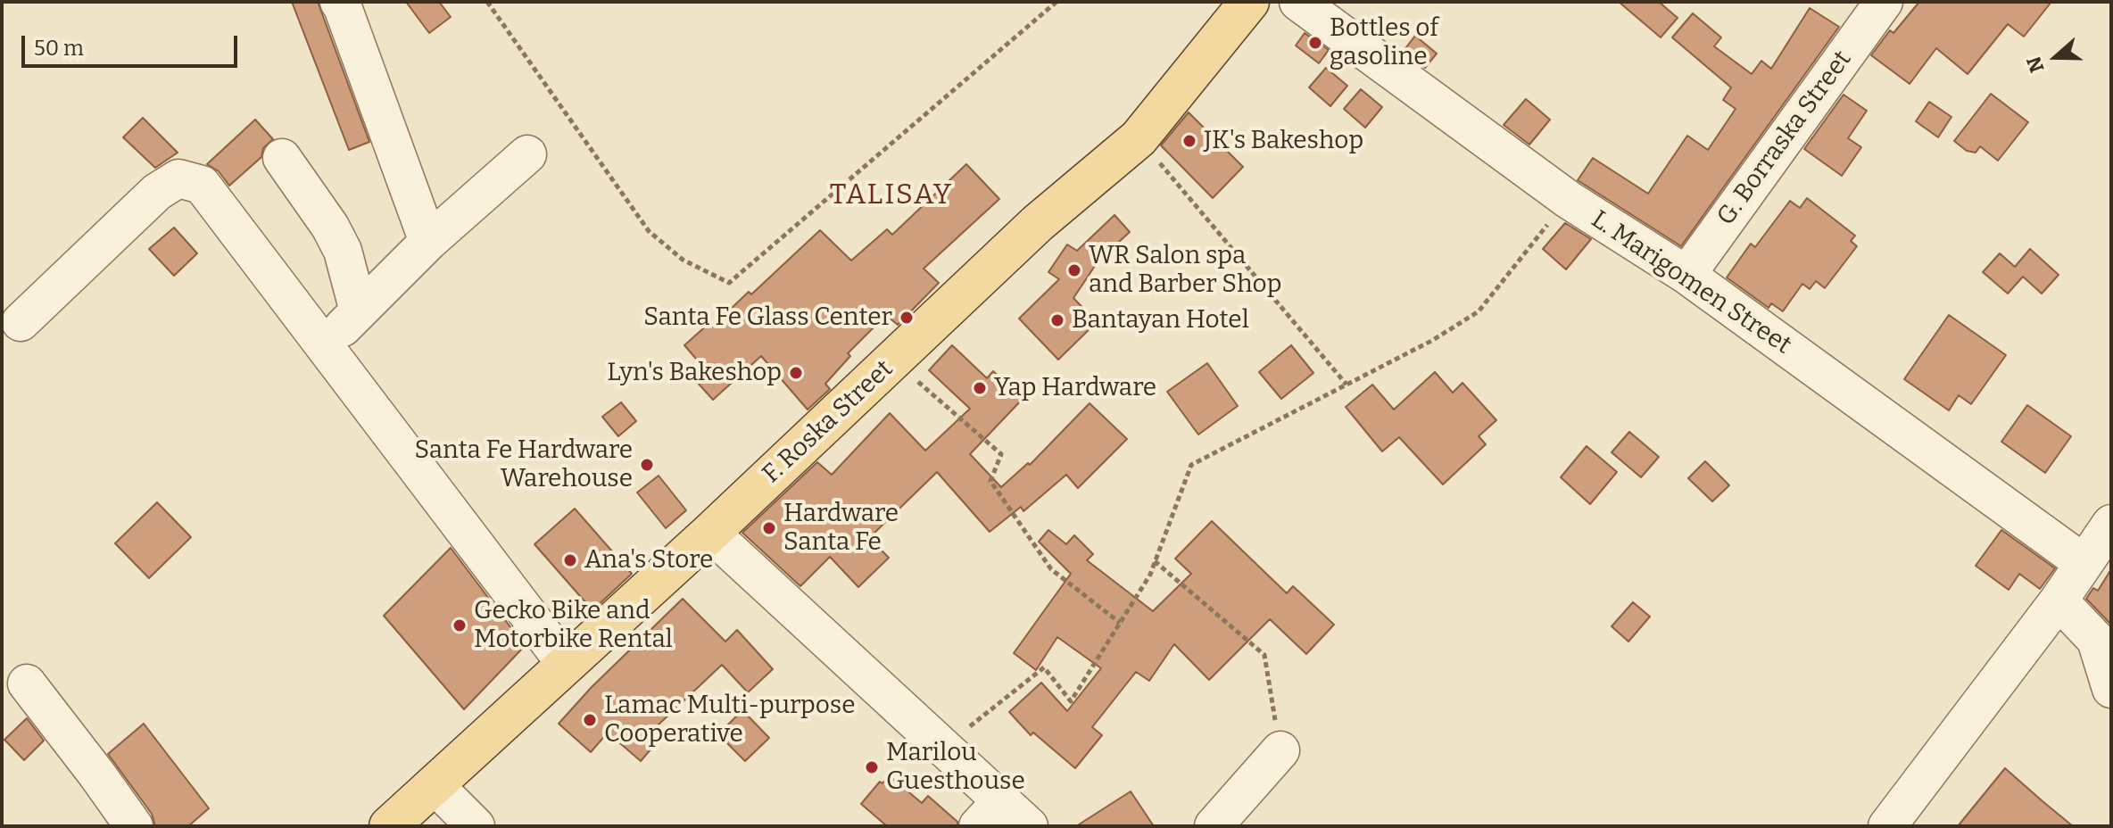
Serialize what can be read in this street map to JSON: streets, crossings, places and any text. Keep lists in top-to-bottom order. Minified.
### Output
{"streets":{"main road":["F. Roska Street"],"street":["G. Borraska Street","L. Marigomen Street"]},"crossings":[["G. Borraska Street","L. Marigomen Street"]],"districts":["TALISAY"],"places":["Bottles of gasoline","JK's Bakeshop","WR Salon spa and Barber Shop","Santa Fe Glass Center","Bantayan Hotel","Lyn's Bakeshop","Yap Hardware","Santa Fe Hardware Warehouse","Hardware Santa Fe","Ana's Store","Gecko Bike and Motorbike Rental","Lamac Multi-purpose Cooperative","Marilou Guesthouse"],"scale_bar":"50 m","north":"left"}
